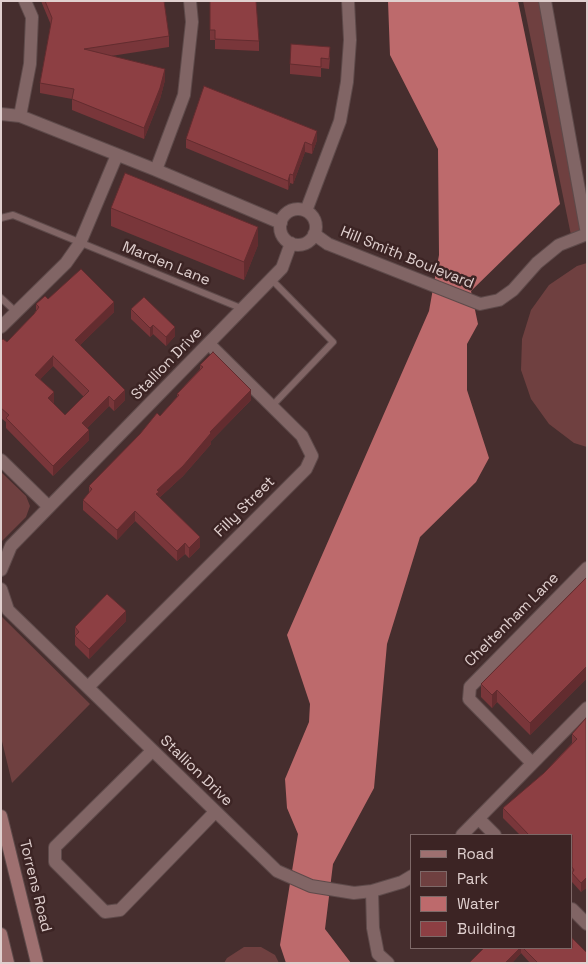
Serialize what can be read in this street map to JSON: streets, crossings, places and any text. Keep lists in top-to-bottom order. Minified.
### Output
{"streets":{"main road":["Torrens Road"],"street":["Hill Smith Boulevard","Stallion Drive","Filly Street","Cheltenham Lane"],"lane":["Marden Lane"]},"crossings":[["Hill Smith Boulevard","Stallion Drive"],["Marden Lane","Stallion Drive"],["Stallion Drive","Filly Street"]],"legend":["Road","Park","Water","Building"]}
